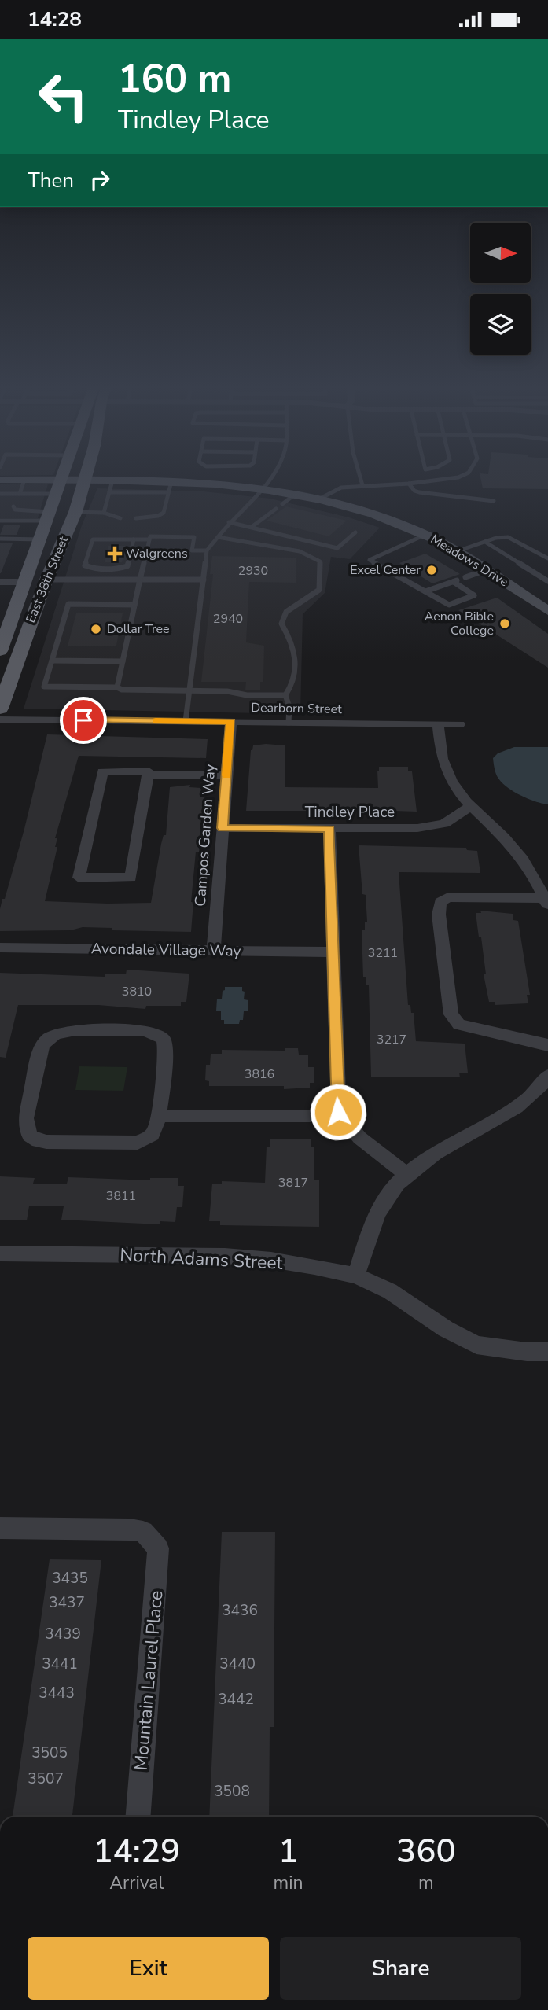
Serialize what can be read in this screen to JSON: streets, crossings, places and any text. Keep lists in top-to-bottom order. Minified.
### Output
{"streets":{"main road":["East 38th Street"],"street":["Meadows Drive","Dearborn Street","Tindley Place","Campos Garden Way","Avondale Village Way","North Adams Street","Mountain Laurel Place"]},"crossings":[["Meadows Drive","East 38th Street"],["Dearborn Street","Campos Garden Way"],["Tindley Place","Campos Garden Way"],["Campos Garden Way","Avondale Village Way"]],"places":{"health":["Walgreens"],"other":["Excel Center","Aenon Bible College","Dollar Tree"]},"house_numbers":["2930","2940","3211","3810","3217","3816","3817","3811","3435","3437","3436","3439","3441","3440","3443","3442","3505","3507","3508"],"north":"right","page":{"status":"14:28","turn":["160 m","Tindley Place"],"then":"Then","eta":["14:29","Arrival","1","min","360","m"],"buttons":["Exit","Share"]}}
